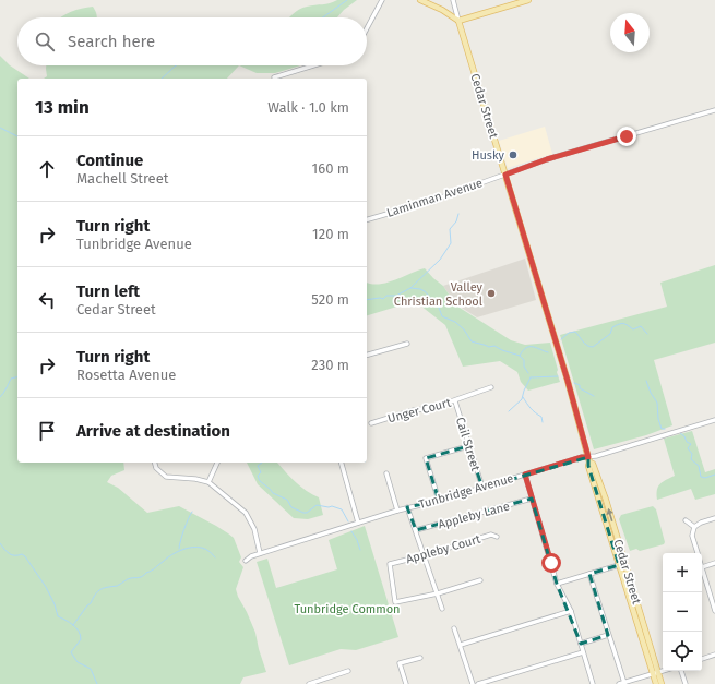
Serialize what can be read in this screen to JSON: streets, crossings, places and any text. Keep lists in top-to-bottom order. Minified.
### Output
{"streets":{"main road":["Cedar Street"],"street":["Laminman Avenue","Unger Court","Cail Street","Tunbridge Avenue","Appleby Lane","Appleby Court"]},"crossings":[["Cedar Street","Laminman Avenue"],["Cedar Street","Tunbridge Avenue"],["Unger Court","Cail Street"],["Cail Street","Tunbridge Avenue"]],"parks":["Tunbridge Common"],"places":["Husky","Valley Christian School"],"north":"top","page":{"search":"Search here","heading":["13 min","Walk · 1.0 km"],"list":[["Continue","Machell Street","160 m"],["Turn right","Tunbridge Avenue","120 m"],["Turn left","Cedar Street","520 m"],["Turn right","Rosetta Avenue","230 m"],"Arrive at destination"],"map_buttons":["+","−"]}}
